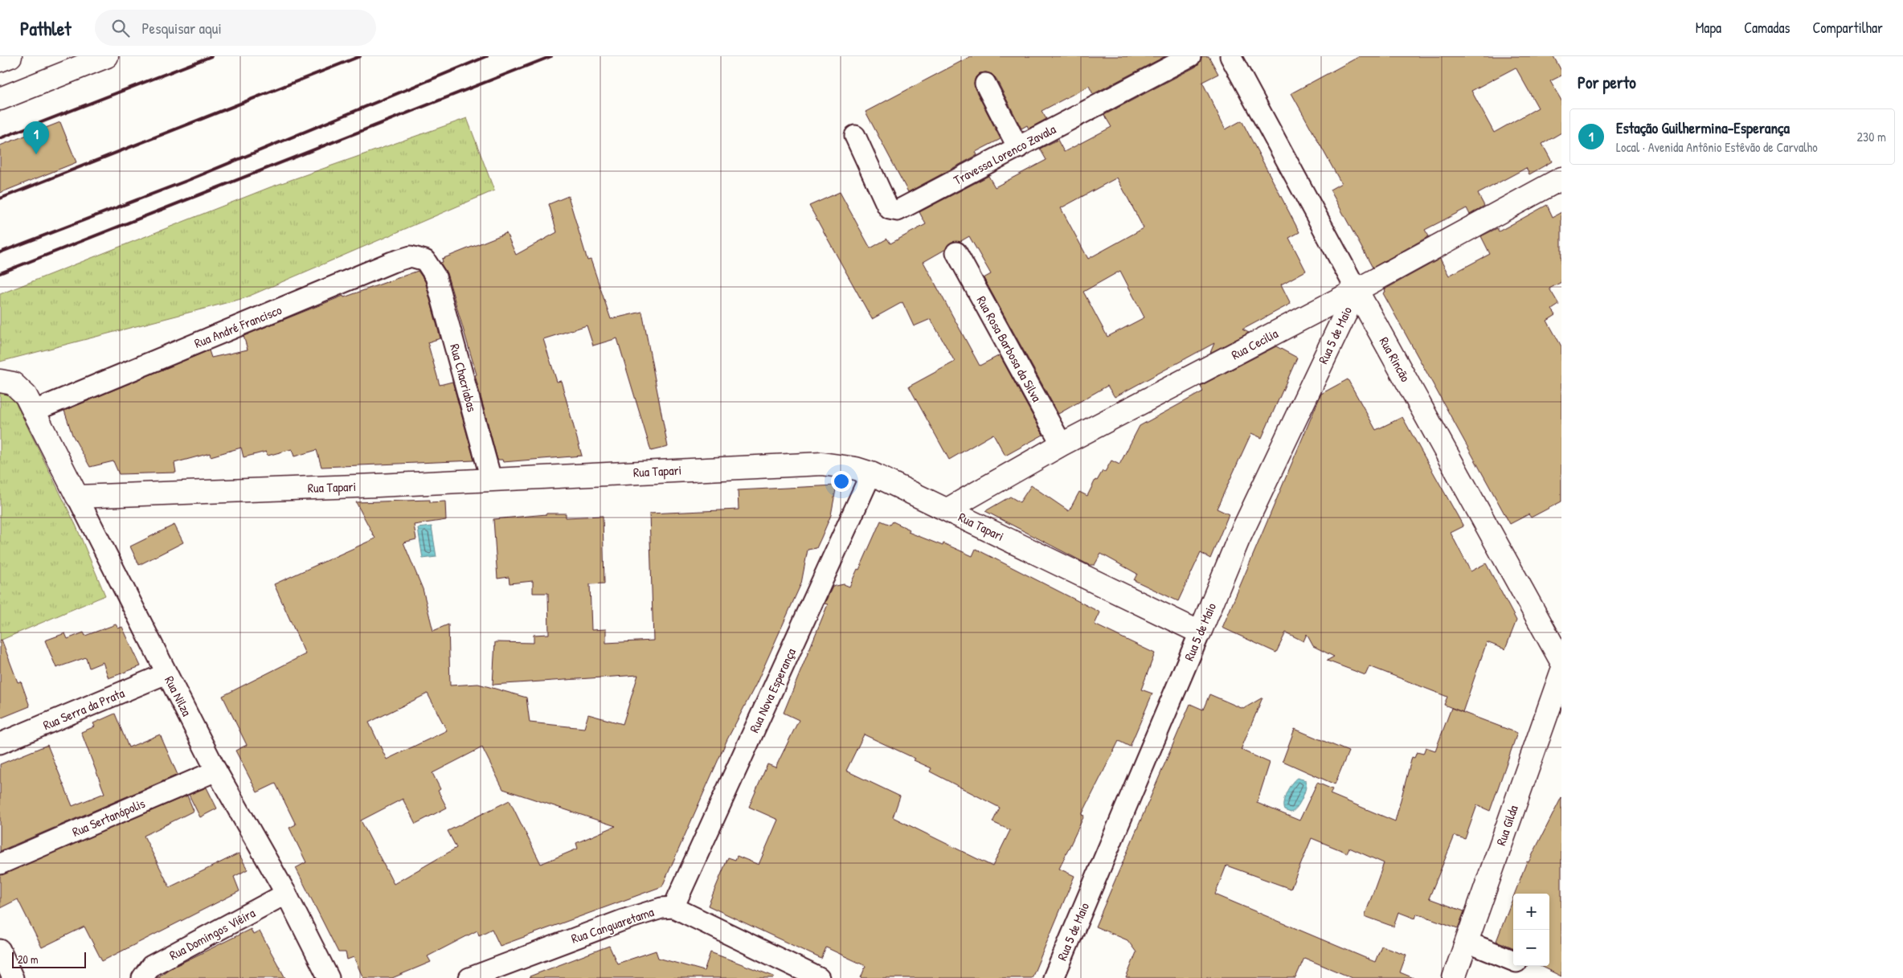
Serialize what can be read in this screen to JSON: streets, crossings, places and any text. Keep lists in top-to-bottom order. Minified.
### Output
{"streets":{"main road":["Rua 5 de Maio","Rua Cecilia","Rua Rincão","Rua Tapari","Rua Nilza","Rua Gilda"],"street":["Travessa Lorenco Zavala","Rua André Francisco","Rua Rosa Barbosa da Silva","Rua Chacriabas","Rua Nova Esperança","Rua Serra da Prata","Rua Sertanópolis","Rua Canguaretama","Rua Domingos Viêira"]},"crossings":[["Rua André Francisco","Rua Chacriabas"],["Rua André Francisco","Rua Nilza"],["Rua 5 de Maio","Rua Cecilia"],["Rua 5 de Maio","Rua Rincão"],["Rua 5 de Maio","Rua Tapari"],["Rua Cecilia","Rua Rosa Barbosa da Silva"],["Rua Cecilia","Rua Rincão"],["Rua Cecilia","Rua Tapari"],["Rua Chacriabas","Rua Tapari"],["Rua Tapari","Rua Nova Esperança"],["Rua Tapari","Rua Nilza"],["Rua Nova Esperança","Rua Canguaretama"],["Rua Nilza","Rua Serra da Prata"],["Rua Nilza","Rua Sertanópolis"],["Rua Nilza","Rua Domingos Viêira"]],"scale_bar":"20 m","page":{"header":"Pathlet","search":"Pesquisar aqui","nav":["Mapa","Camadas","Compartilhar"],"heading":"Por perto","list":[{"mark":"1","name":"Estação Guilhermina-Esperança","note":"Local · Avenida Antônio Estêvão de Carvalho","value":"230 m"}],"pins":"1","map_buttons":["+","−"],"scale":"20 m"}}
